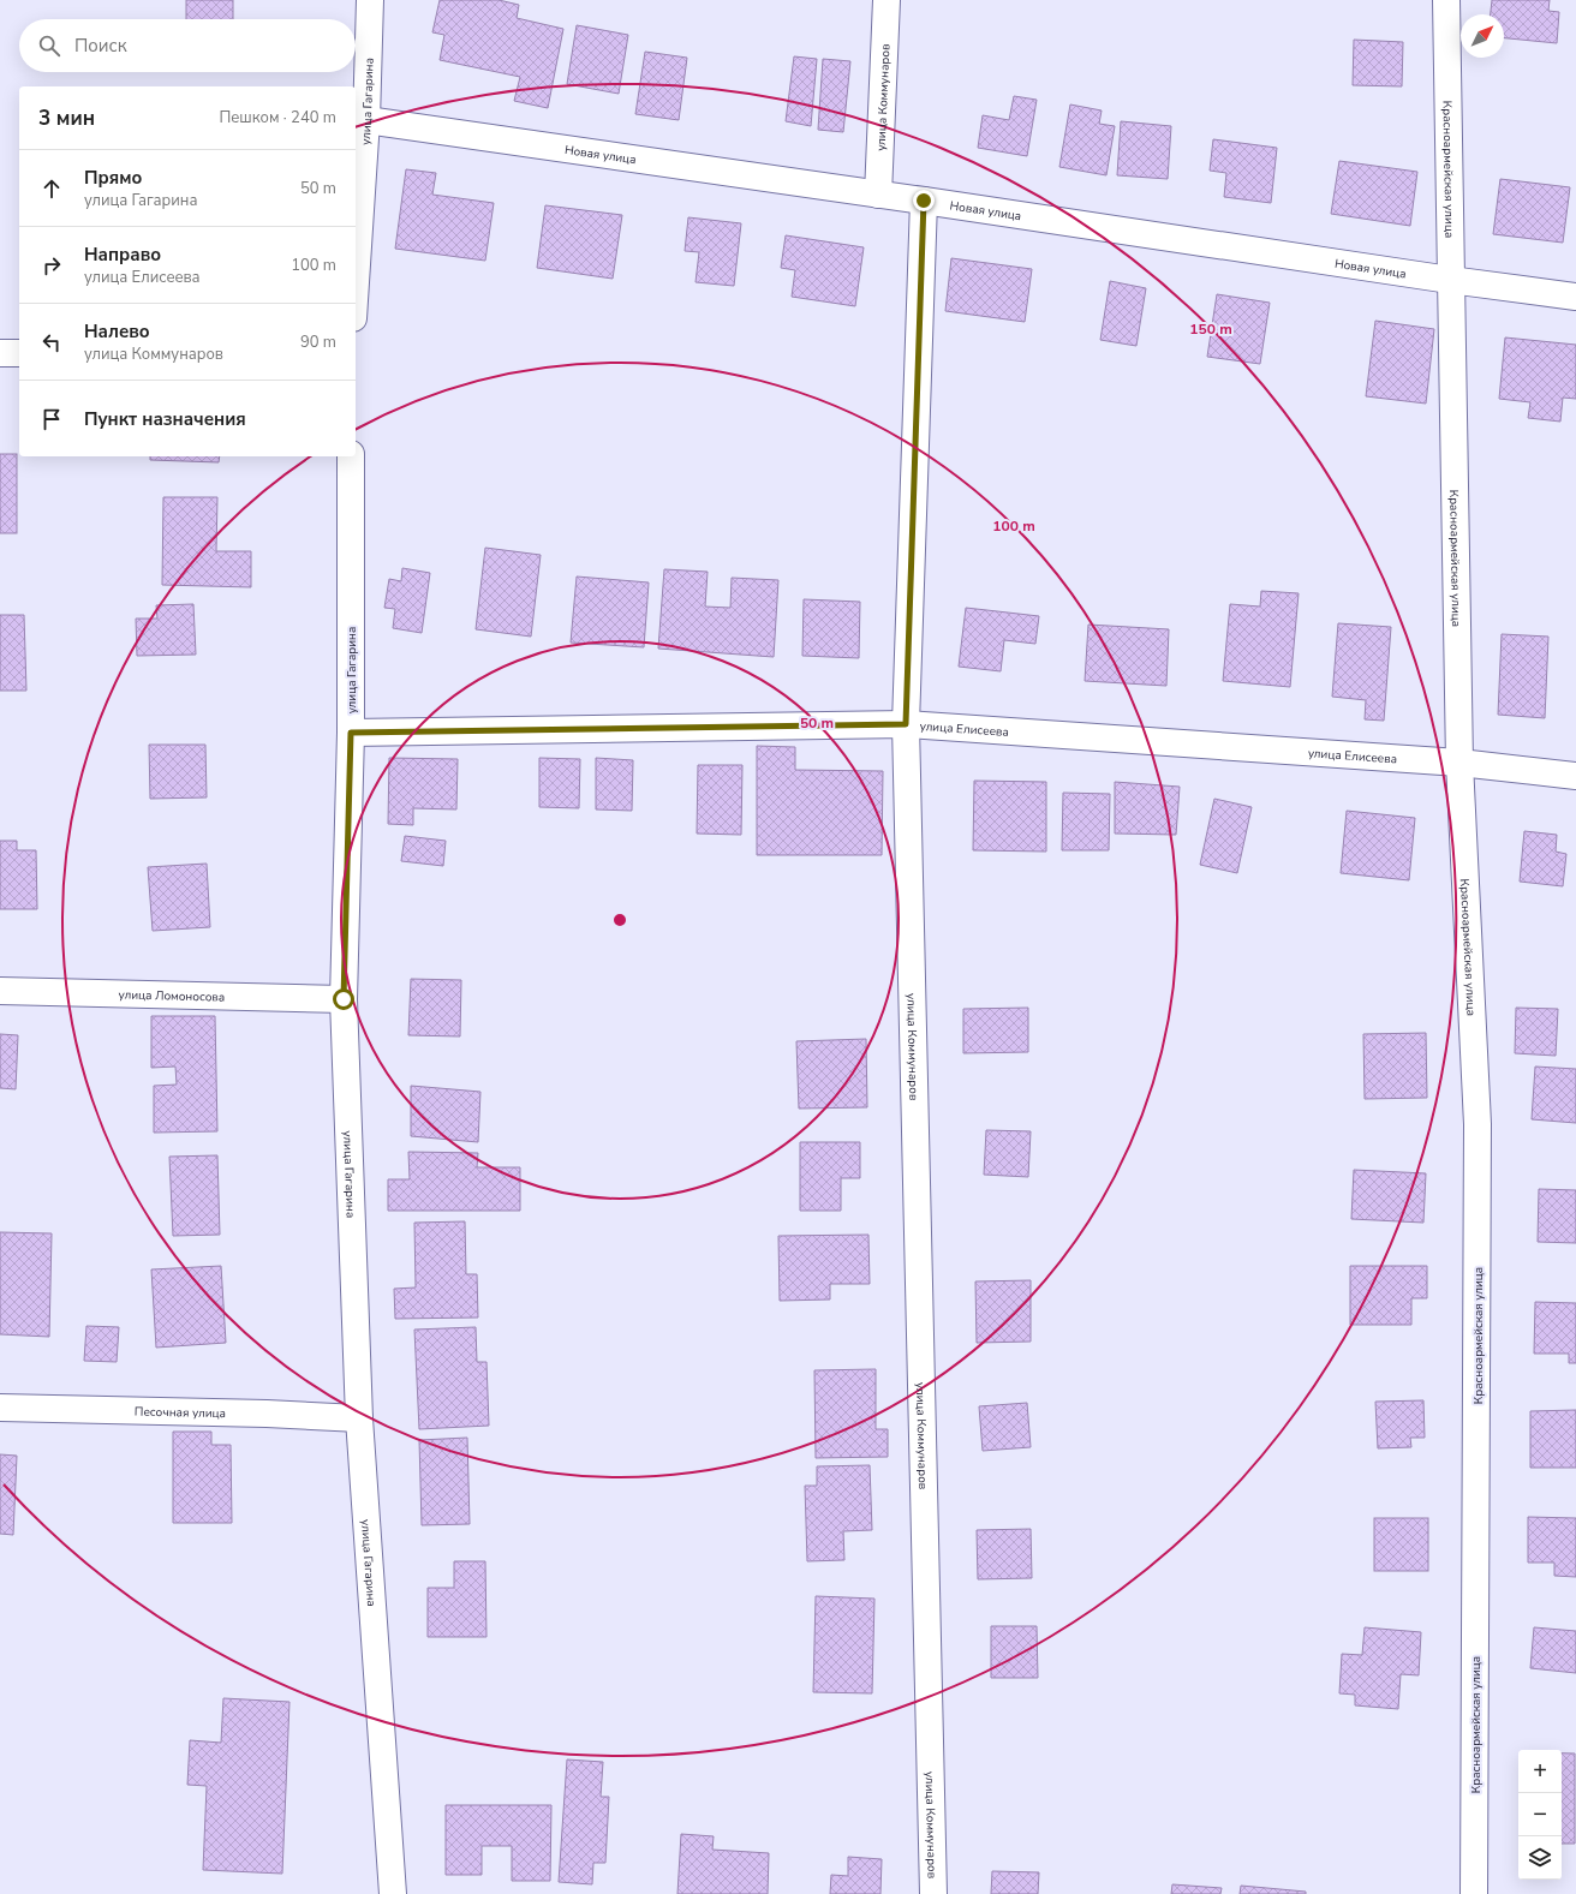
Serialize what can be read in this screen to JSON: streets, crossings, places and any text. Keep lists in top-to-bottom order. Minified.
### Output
{"streets":{"street":["улица Коммунаров","улица Гагарина","Новая улица","Красноармейская улица","улица Елисеева","улица Ломоносова","Песочная улица"]},"crossings":[["улица Коммунаров","Новая улица"],["улица Коммунаров","улица Елисеева"],["улица Гагарина","Новая улица"],["улица Гагарина","улица Елисеева"],["улица Гагарина","улица Ломоносова"],["улица Гагарина","Песочная улица"],["Новая улица","Красноармейская улица"],["Красноармейская улица","улица Елисеева"]],"north":"top right","page":{"search":"Поиск","heading":["3 мин","Пешком · 240 m"],"list":[["Прямо","улица Гагарина","50 m"],["Направо","улица Елисеева","100 m"],["Налево","улица Коммунаров","90 m"],"Пункт назначения"],"map_buttons":["+","−"]},"rings":["150 m","100 m","50 m"]}
